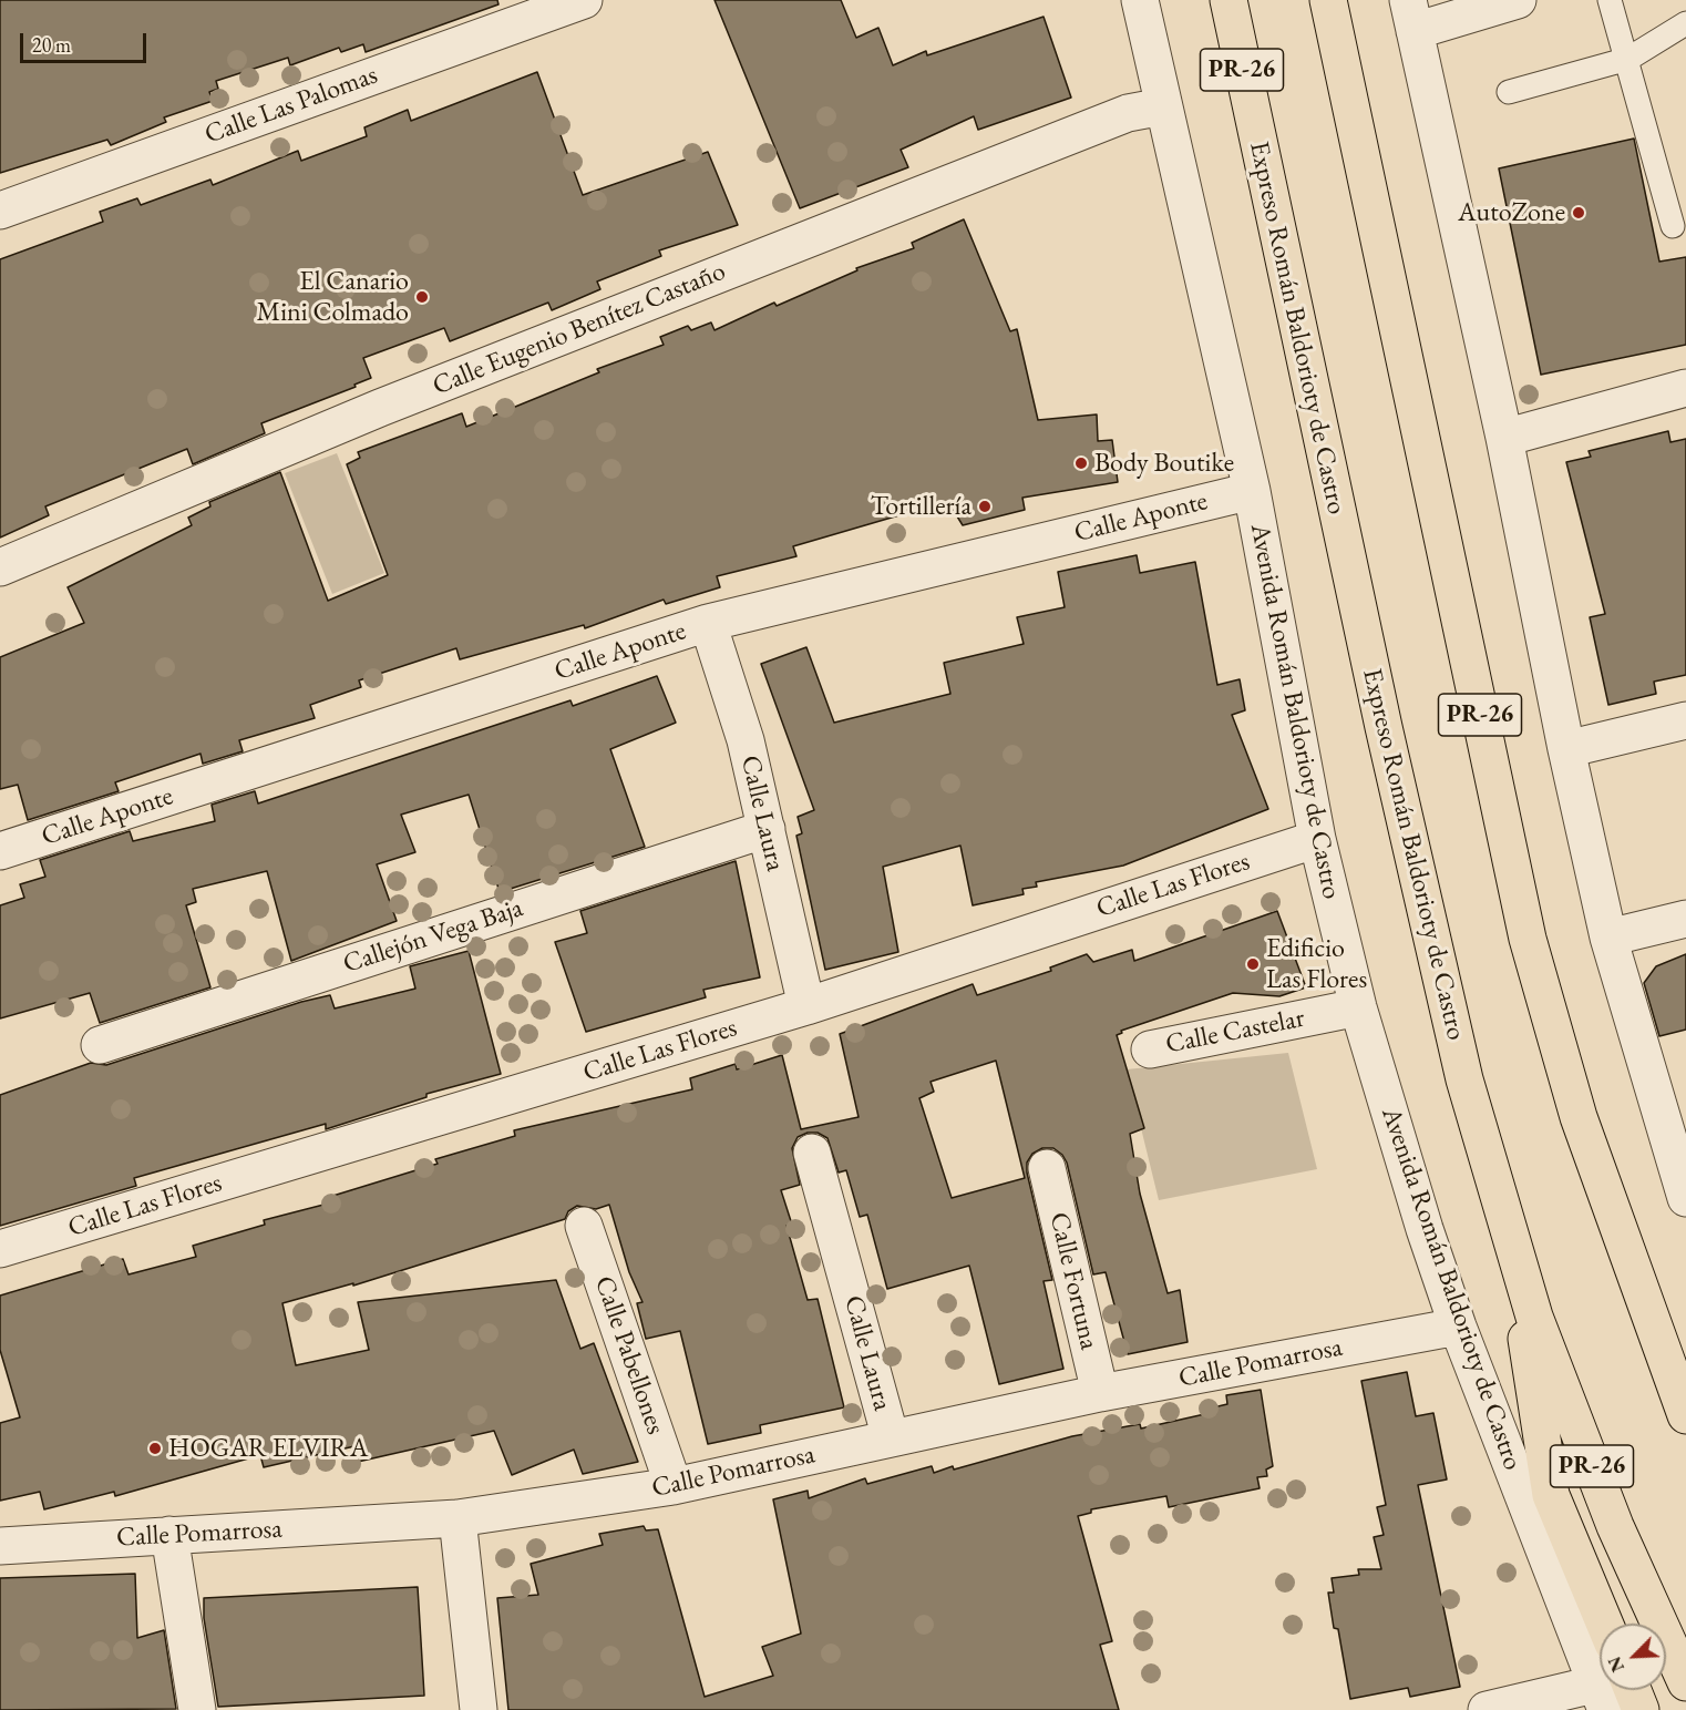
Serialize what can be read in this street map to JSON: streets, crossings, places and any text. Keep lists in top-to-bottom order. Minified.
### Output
{"streets":{"highway":["PR-26","Expreso Román Baldorioty de Castro"],"street":["Calle Las Palomas","Calle Eugenio Benítez Castaño","Calle Aponte","Avenida Román Baldorioty de Castro","Calle Laura","Calle Las Flores","Callejón Vega Baja","Calle Castelar","Calle Fortuna","Calle Pabellones","Calle Pomarrosa"]},"crossings":[["Calle Eugenio Benítez Castaño","Avenida Román Baldorioty de Castro"],["Calle Aponte","Avenida Román Baldorioty de Castro"],["Calle Aponte","Calle Laura"],["Avenida Román Baldorioty de Castro","Calle Las Flores"],["Avenida Román Baldorioty de Castro","Calle Castelar"],["Avenida Román Baldorioty de Castro","Calle Pomarrosa"],["Calle Laura","Calle Las Flores"],["Calle Laura","Callejón Vega Baja"],["Calle Laura","Calle Pomarrosa"],["Calle Fortuna","Calle Pomarrosa"],["Calle Pabellones","Calle Pomarrosa"]],"places":["AutoZone","El Canario Mini Colmado","Body Boutike","Tortillería","Edificio Las Flores","HOGAR ELVIRA"],"scale_bar":"20 m","north":"bottom left"}
